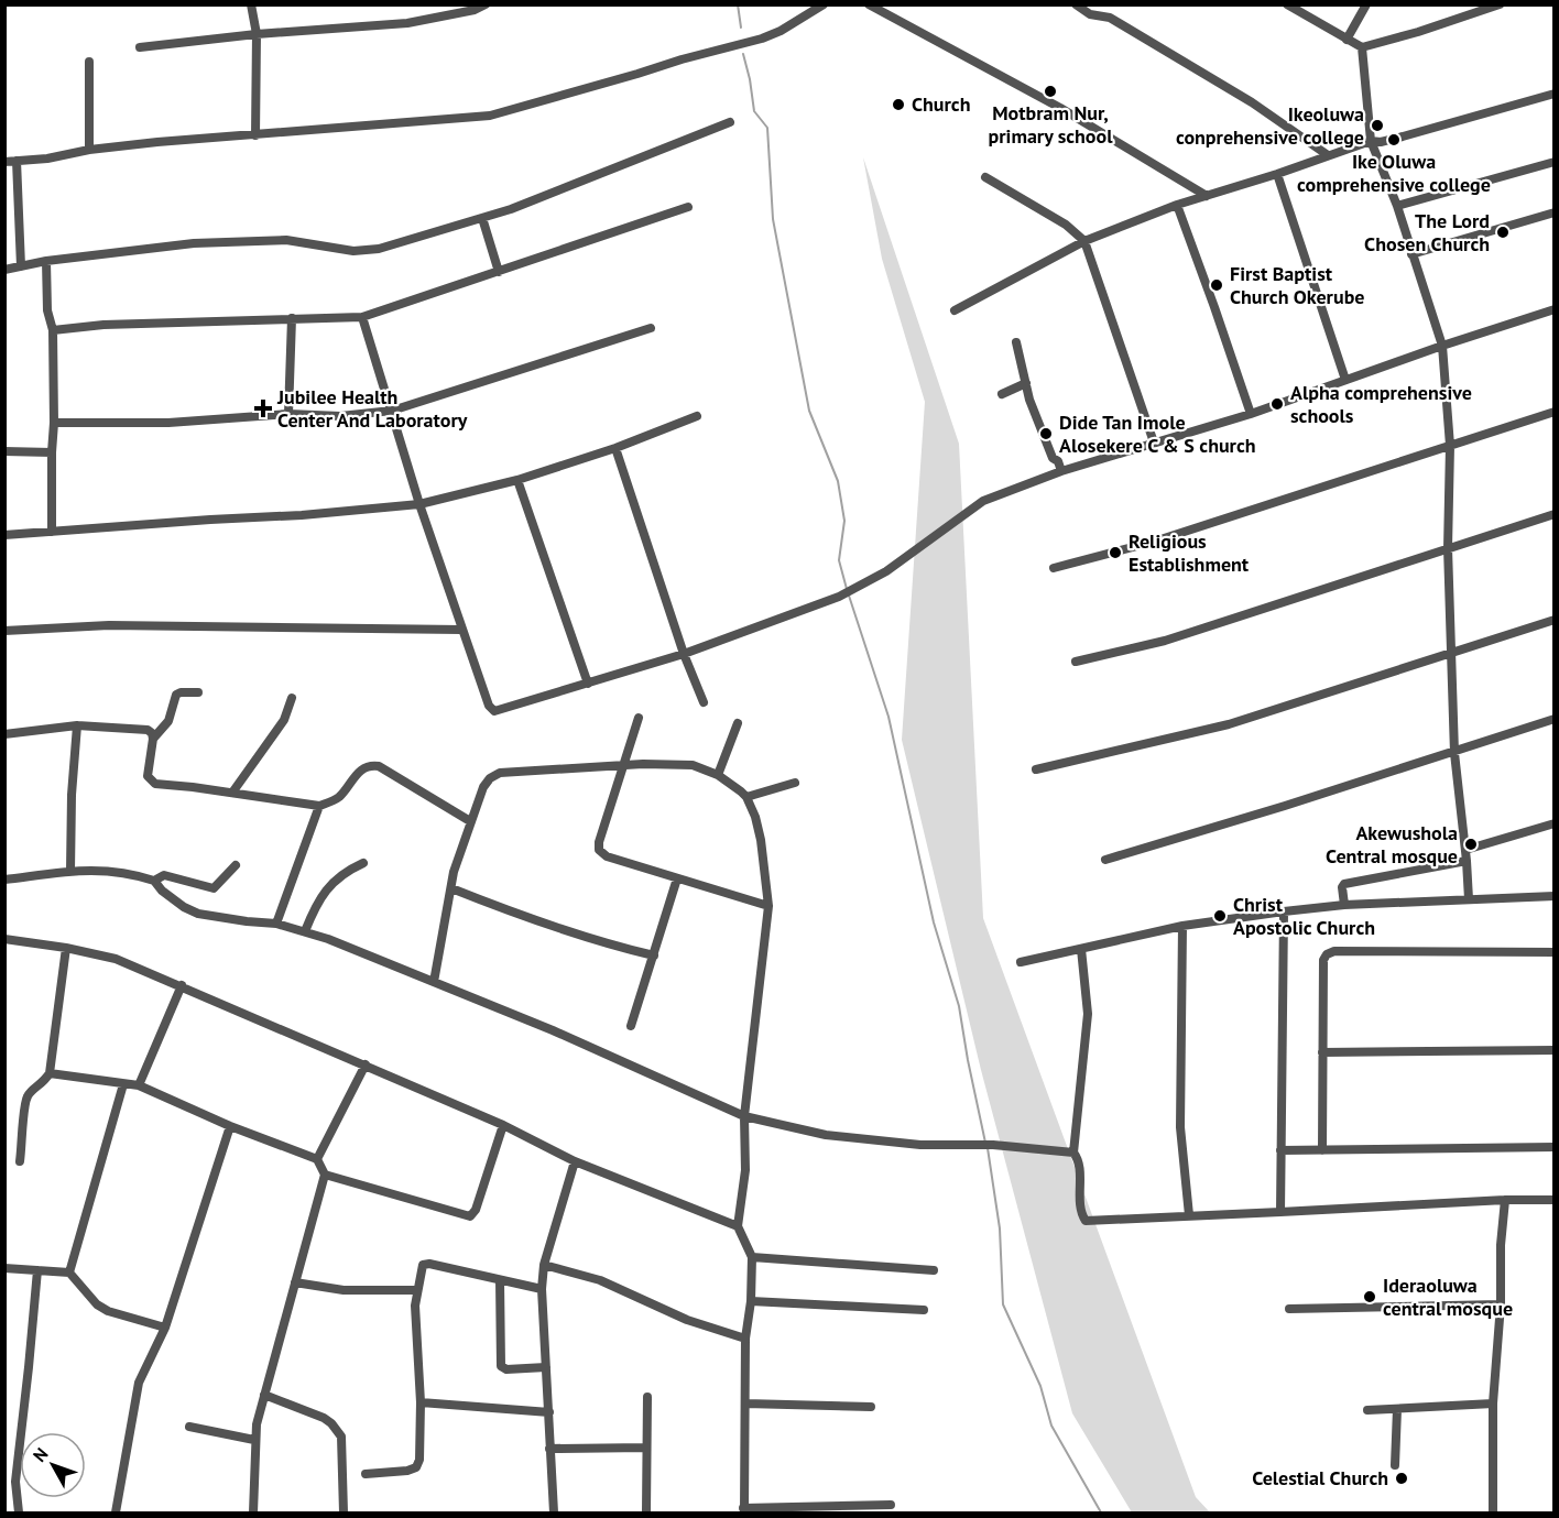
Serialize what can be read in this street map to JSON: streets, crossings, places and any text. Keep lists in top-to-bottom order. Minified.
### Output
{"places":{"other":["Motbram Nur, primary school","Church","Ikeoluwa conprehensive college","Ike Oluwa comprehensive college","The Lord Chosen Church","First Baptist Church Okerube","Alpha comprehensive schools","Dide Tan Imole Alosekere C & S church","Religious Establishment","Akewushola Central mosque","Christ Apostolic Church","Ideraoluwa central mosque","Celestial Church"],"health":["Jubilee Health Center And Laboratory"]},"north":"top left"}
